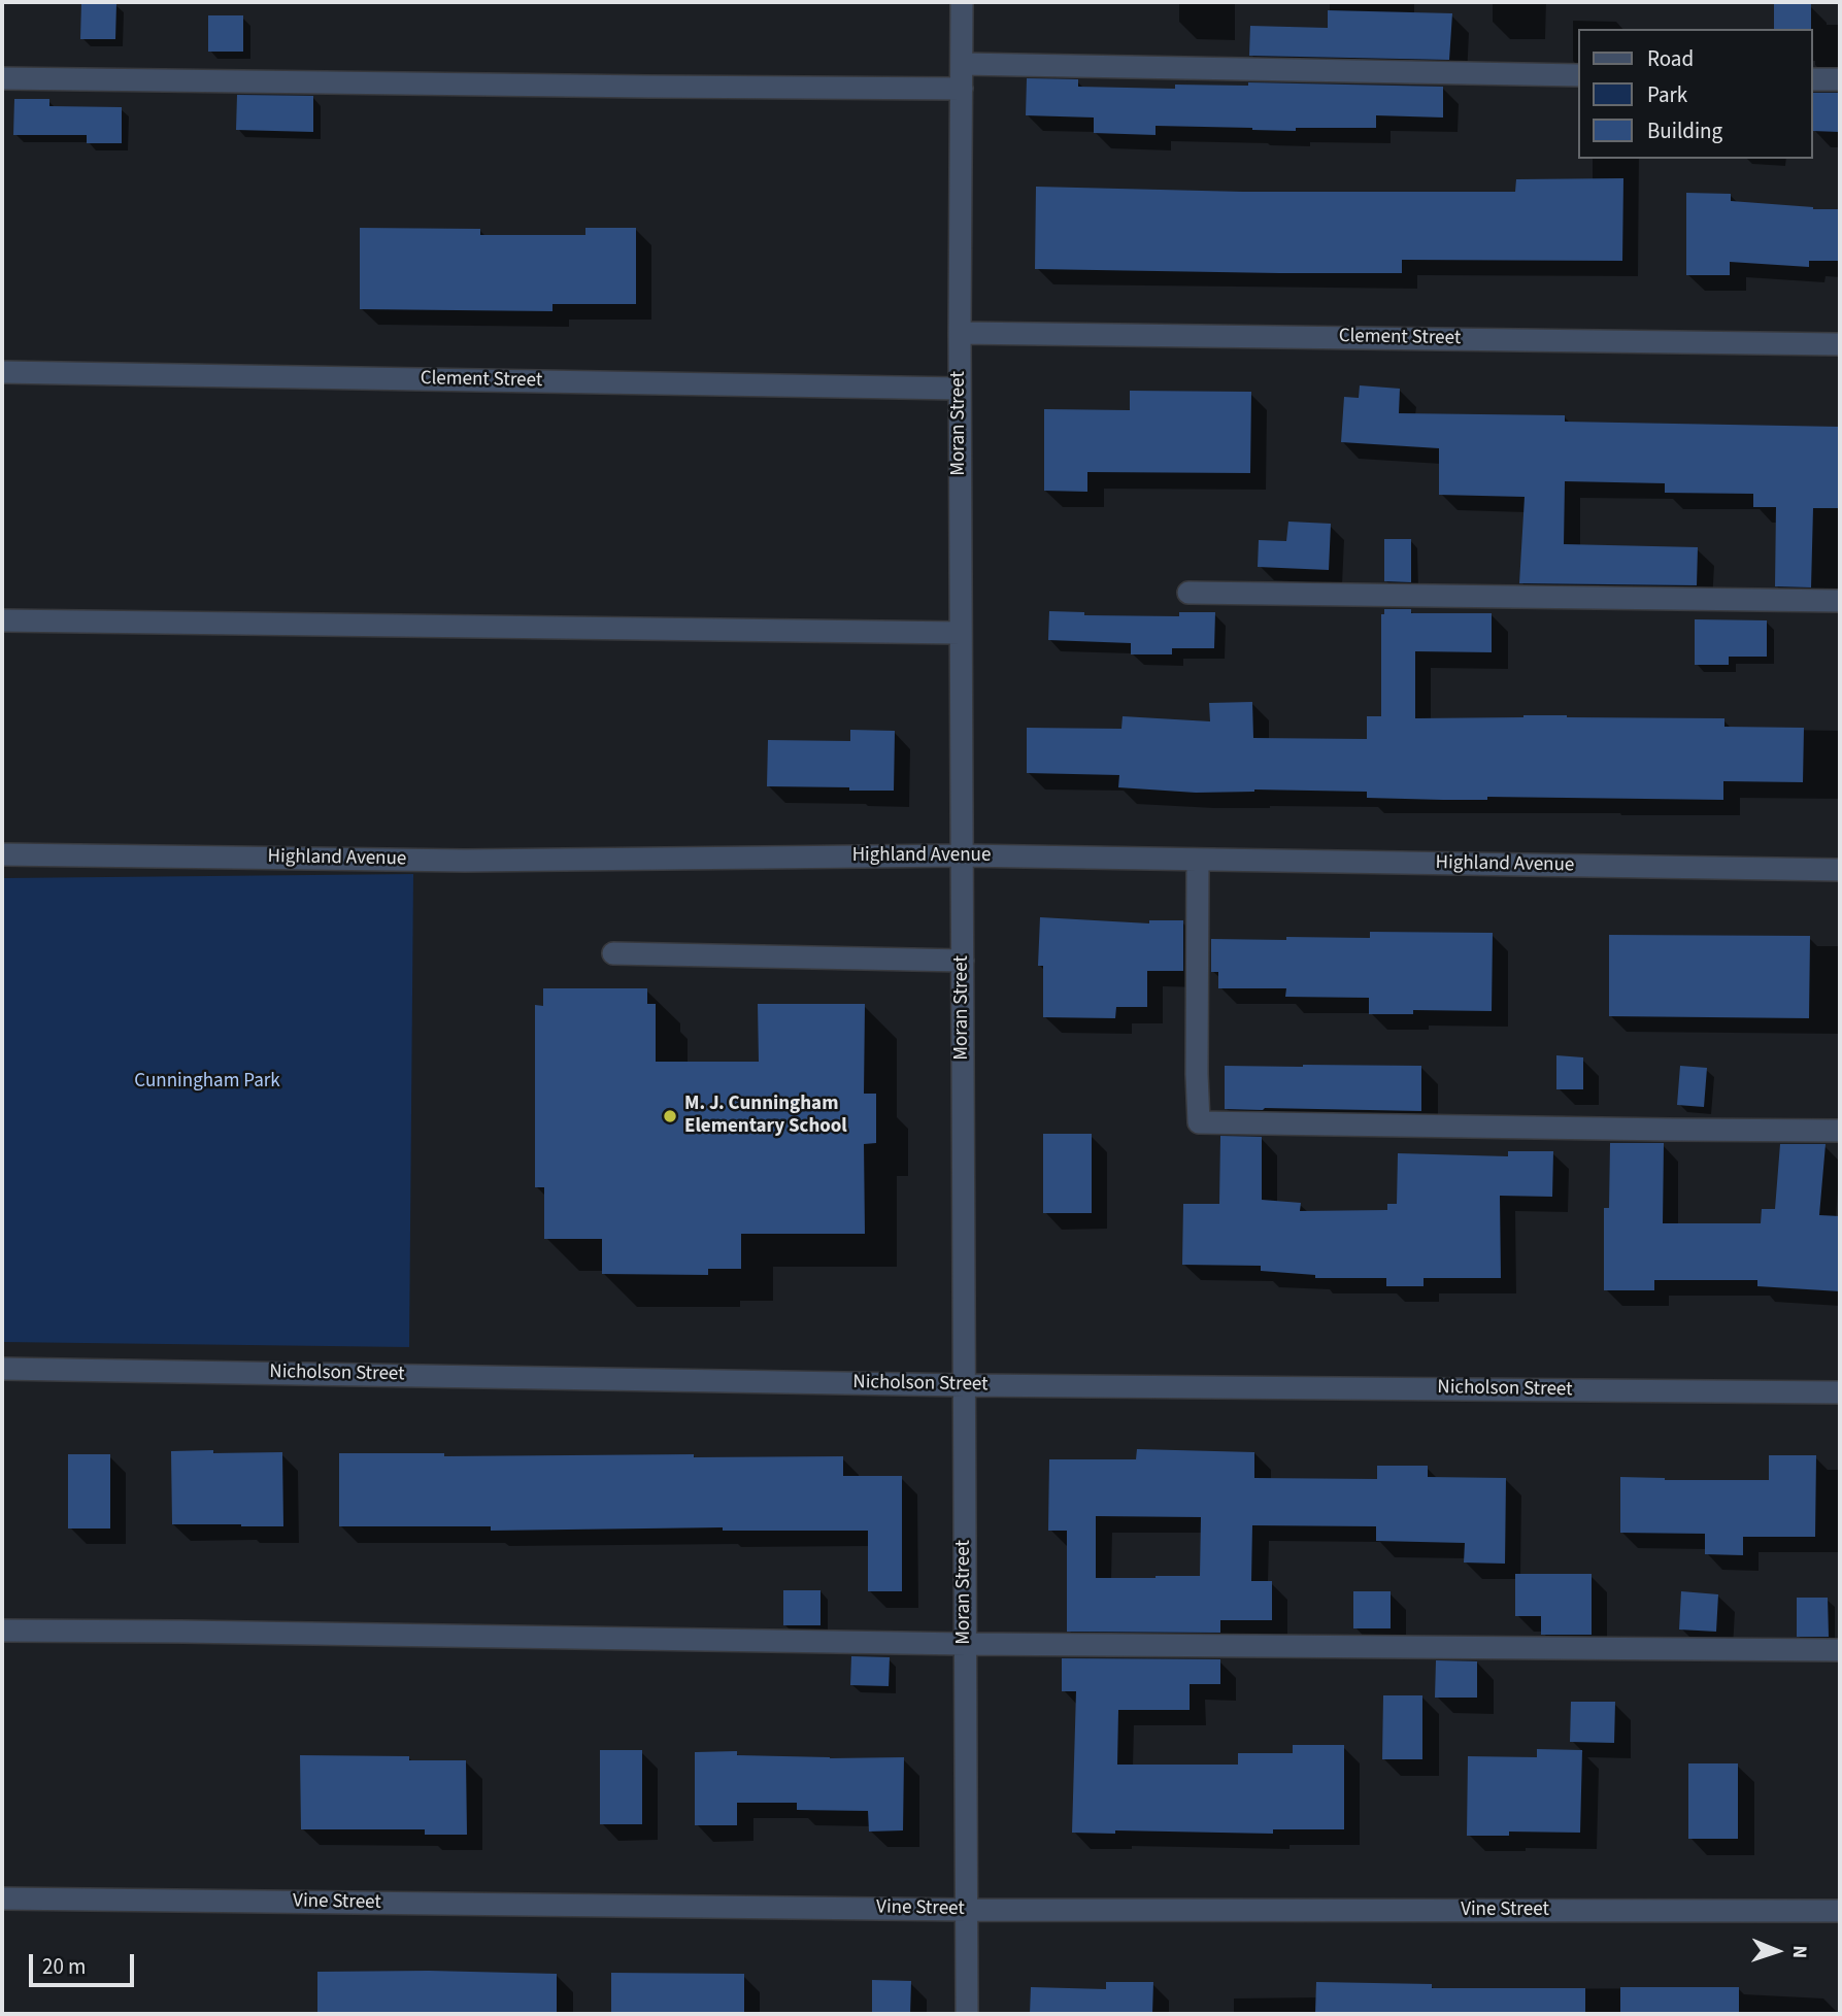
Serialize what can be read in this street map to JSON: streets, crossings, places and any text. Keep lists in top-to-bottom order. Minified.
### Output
{"streets":{"street":["Clement Street","Moran Street","Highland Avenue","Nicholson Street","Vine Street"]},"crossings":[["Clement Street","Moran Street"],["Moran Street","Highland Avenue"],["Moran Street","Nicholson Street"],["Moran Street","Vine Street"]],"parks":["Cunningham Park"],"places":["M. J. Cunningham Elementary School"],"legend":["Road","Park","Building"],"scale_bar":"20 m","north":"right"}
